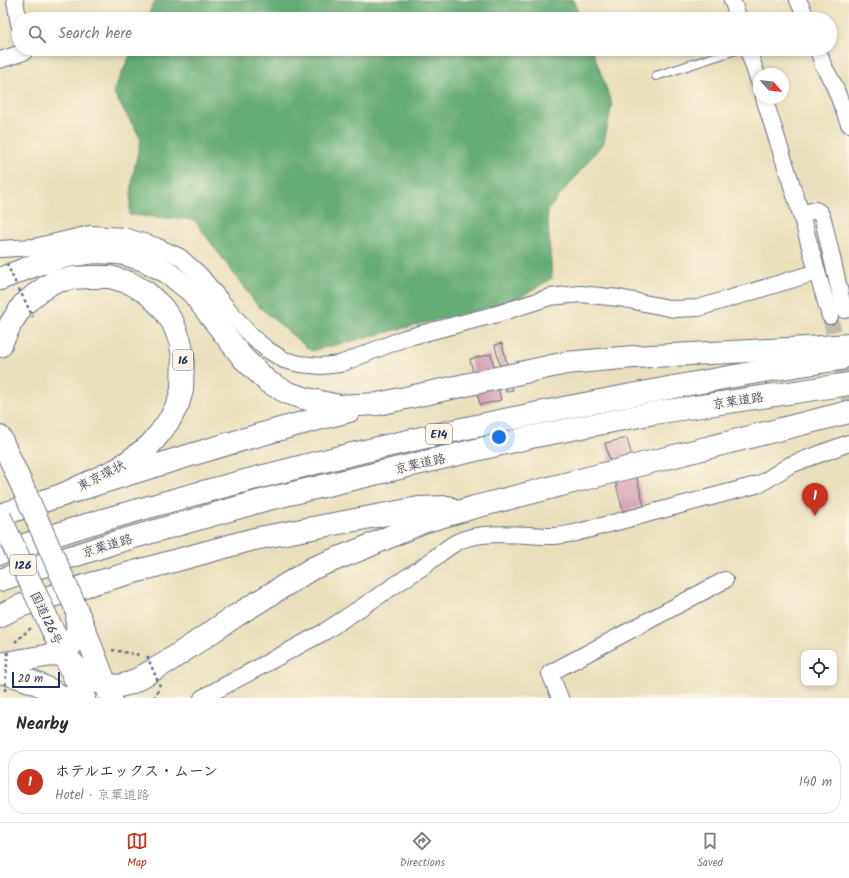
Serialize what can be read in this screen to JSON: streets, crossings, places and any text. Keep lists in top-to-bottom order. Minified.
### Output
{"streets":{"highway":["16","京葉道路","E14","東京環状","126","国道126号"]},"crossings":[["東京環状","国道126号"]],"scale_bar":"20 m","north":"bottom right","page":{"search":"Search here","pins":"1","scale":"20 m","heading":"Nearby","list":[{"mark":"1","name":"ホテルエックス・ムーン","note":"Hotel · 京葉道路","value":"140 m"}],"nav":["Map","Directions","Saved"]}}
